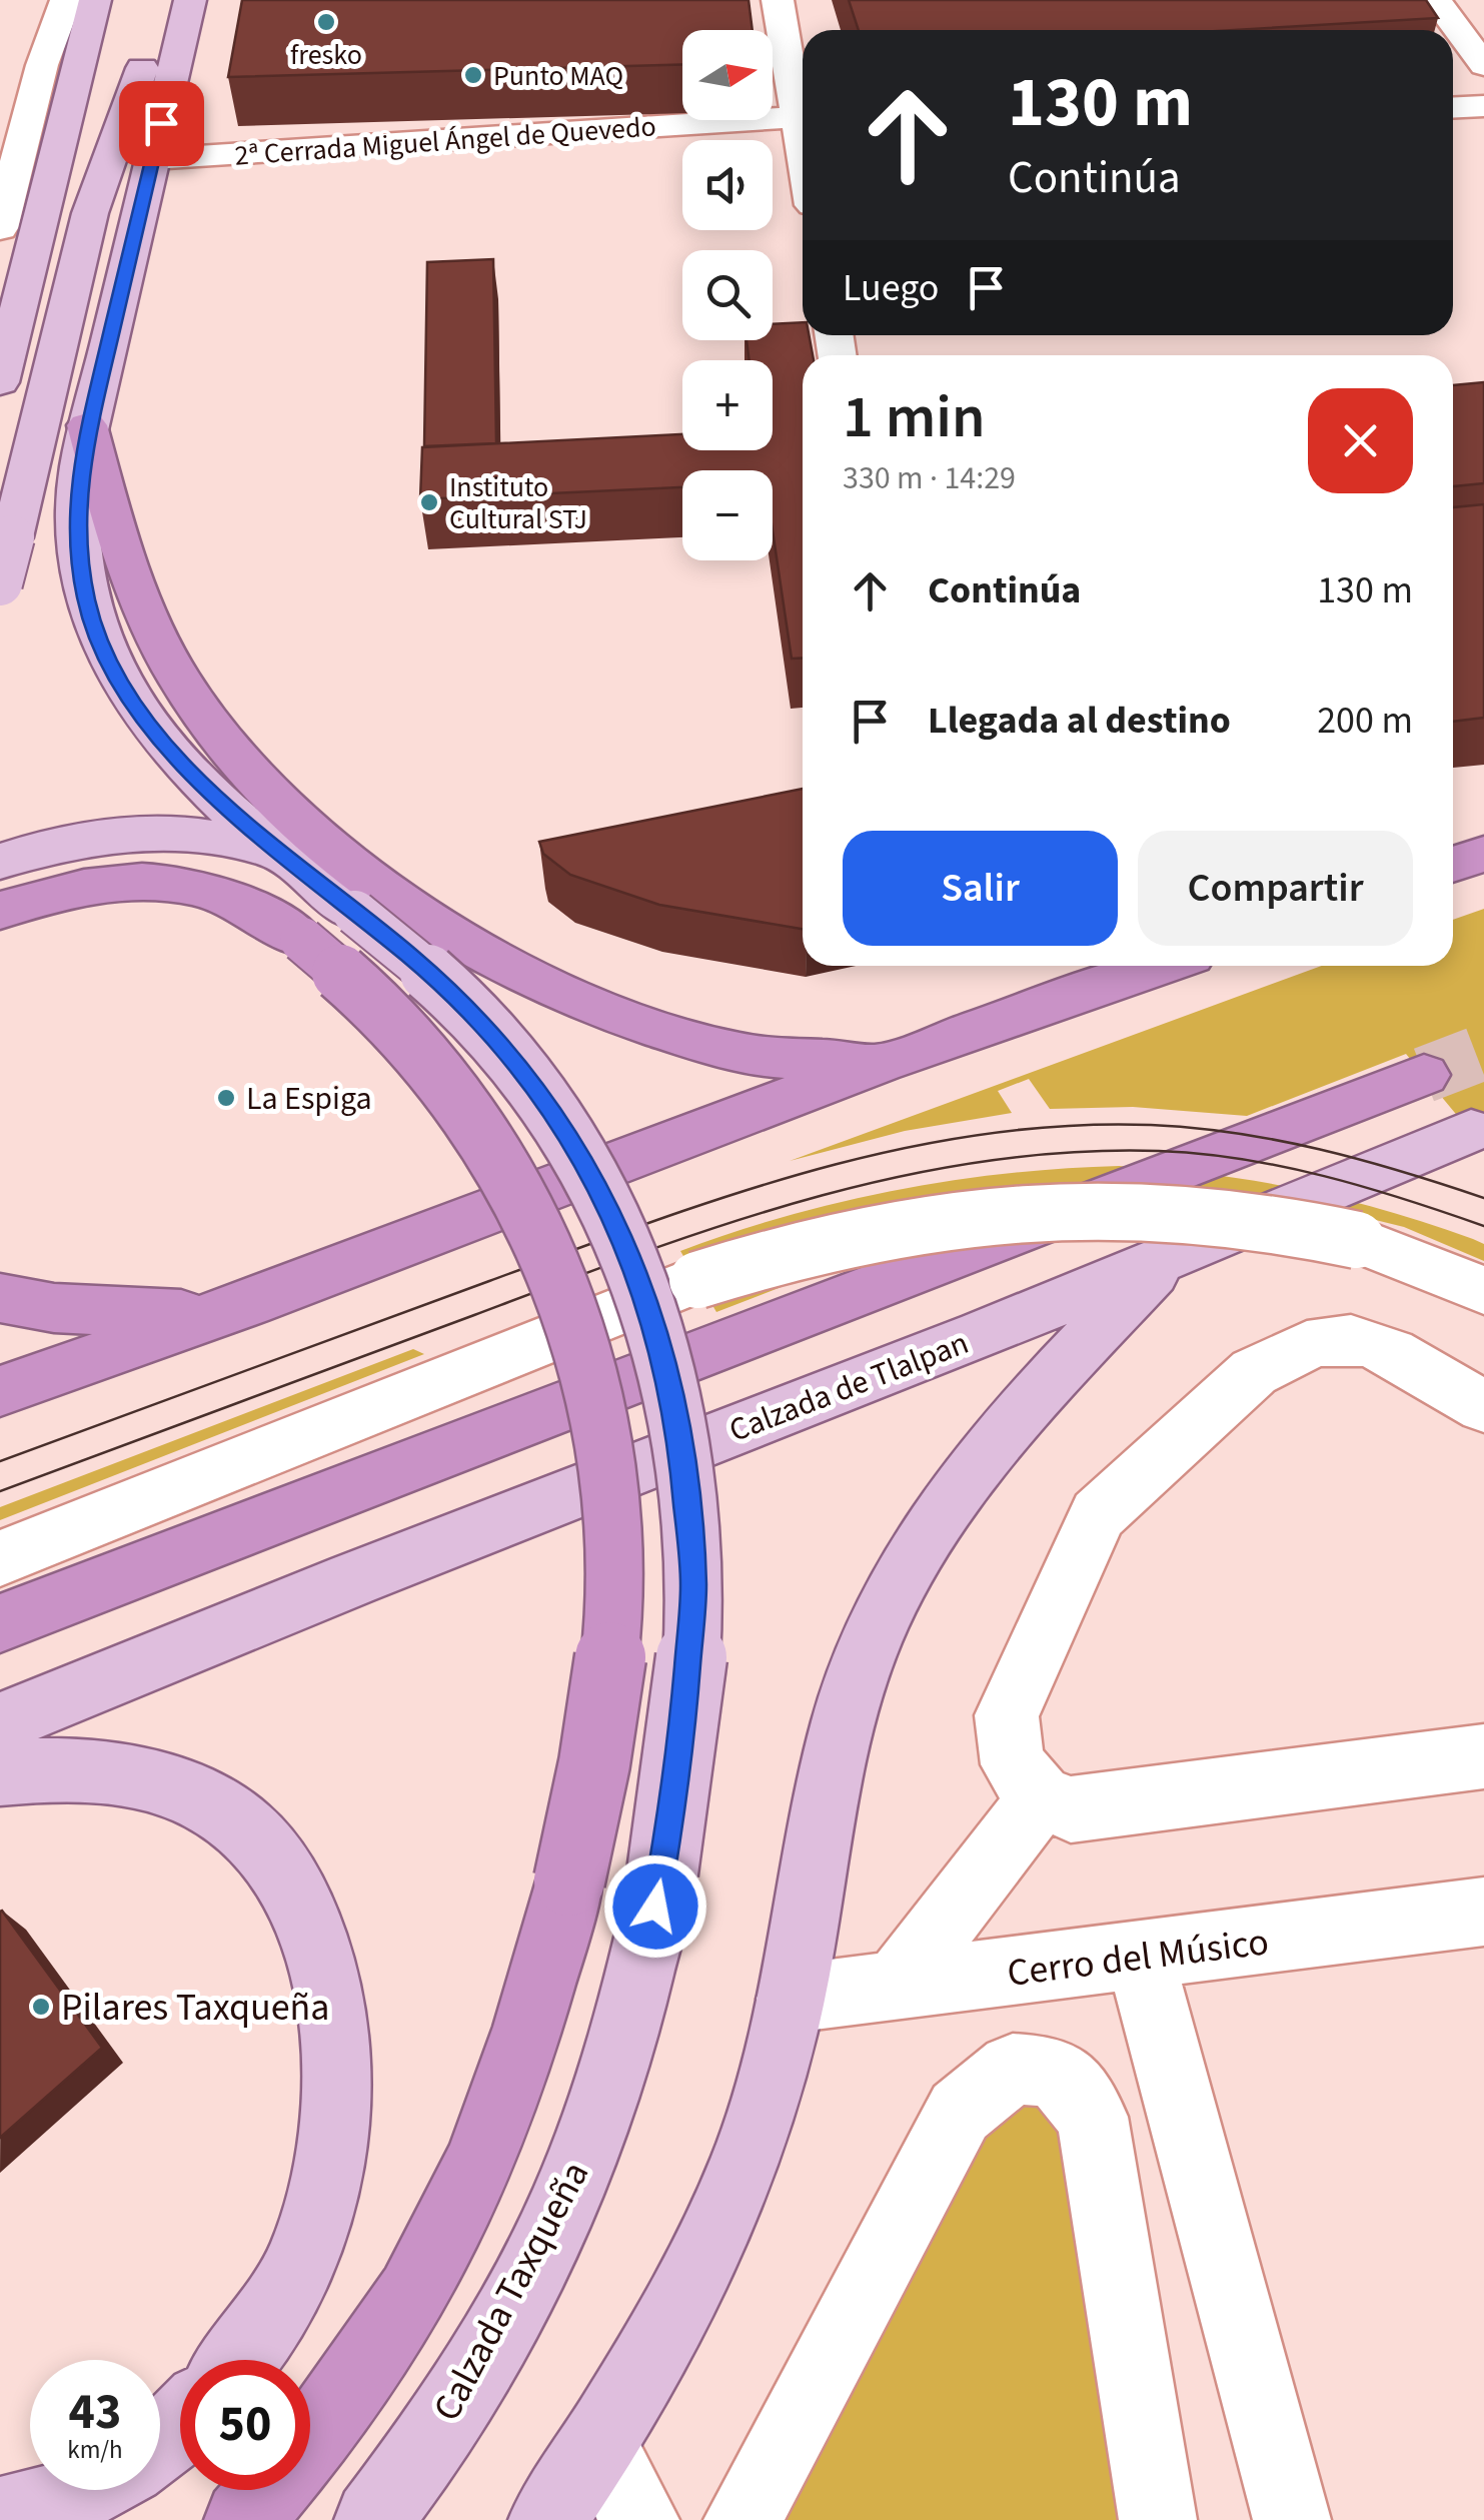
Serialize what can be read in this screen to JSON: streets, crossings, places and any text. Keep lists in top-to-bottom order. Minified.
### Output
{"streets":{"main road":["Calzada de Tlalpan","Calzada Taxqueña"],"street":["2ª Cerrada Miguel Ángel de Quevedo","Cerro del Músico"]},"crossings":[["2ª Cerrada Miguel Ángel de Quevedo","Calzada Taxqueña"]],"places":["fresko","Punto MAQ","Instituto Cultural STJ","La Espiga","Pilares Taxqueña"],"north":"right","page":{"map_buttons":["+","−"],"turn":["130 m","Continúa"],"then":"Luego","heading":["1 min","330 m · 14:29"],"list":[{"name":"Continúa","value":"130 m"},{"name":"Llegada al destino","value":"200 m"}],"buttons":["Salir","Compartir"],"speed":"43 km/h","limit":"50"}}
